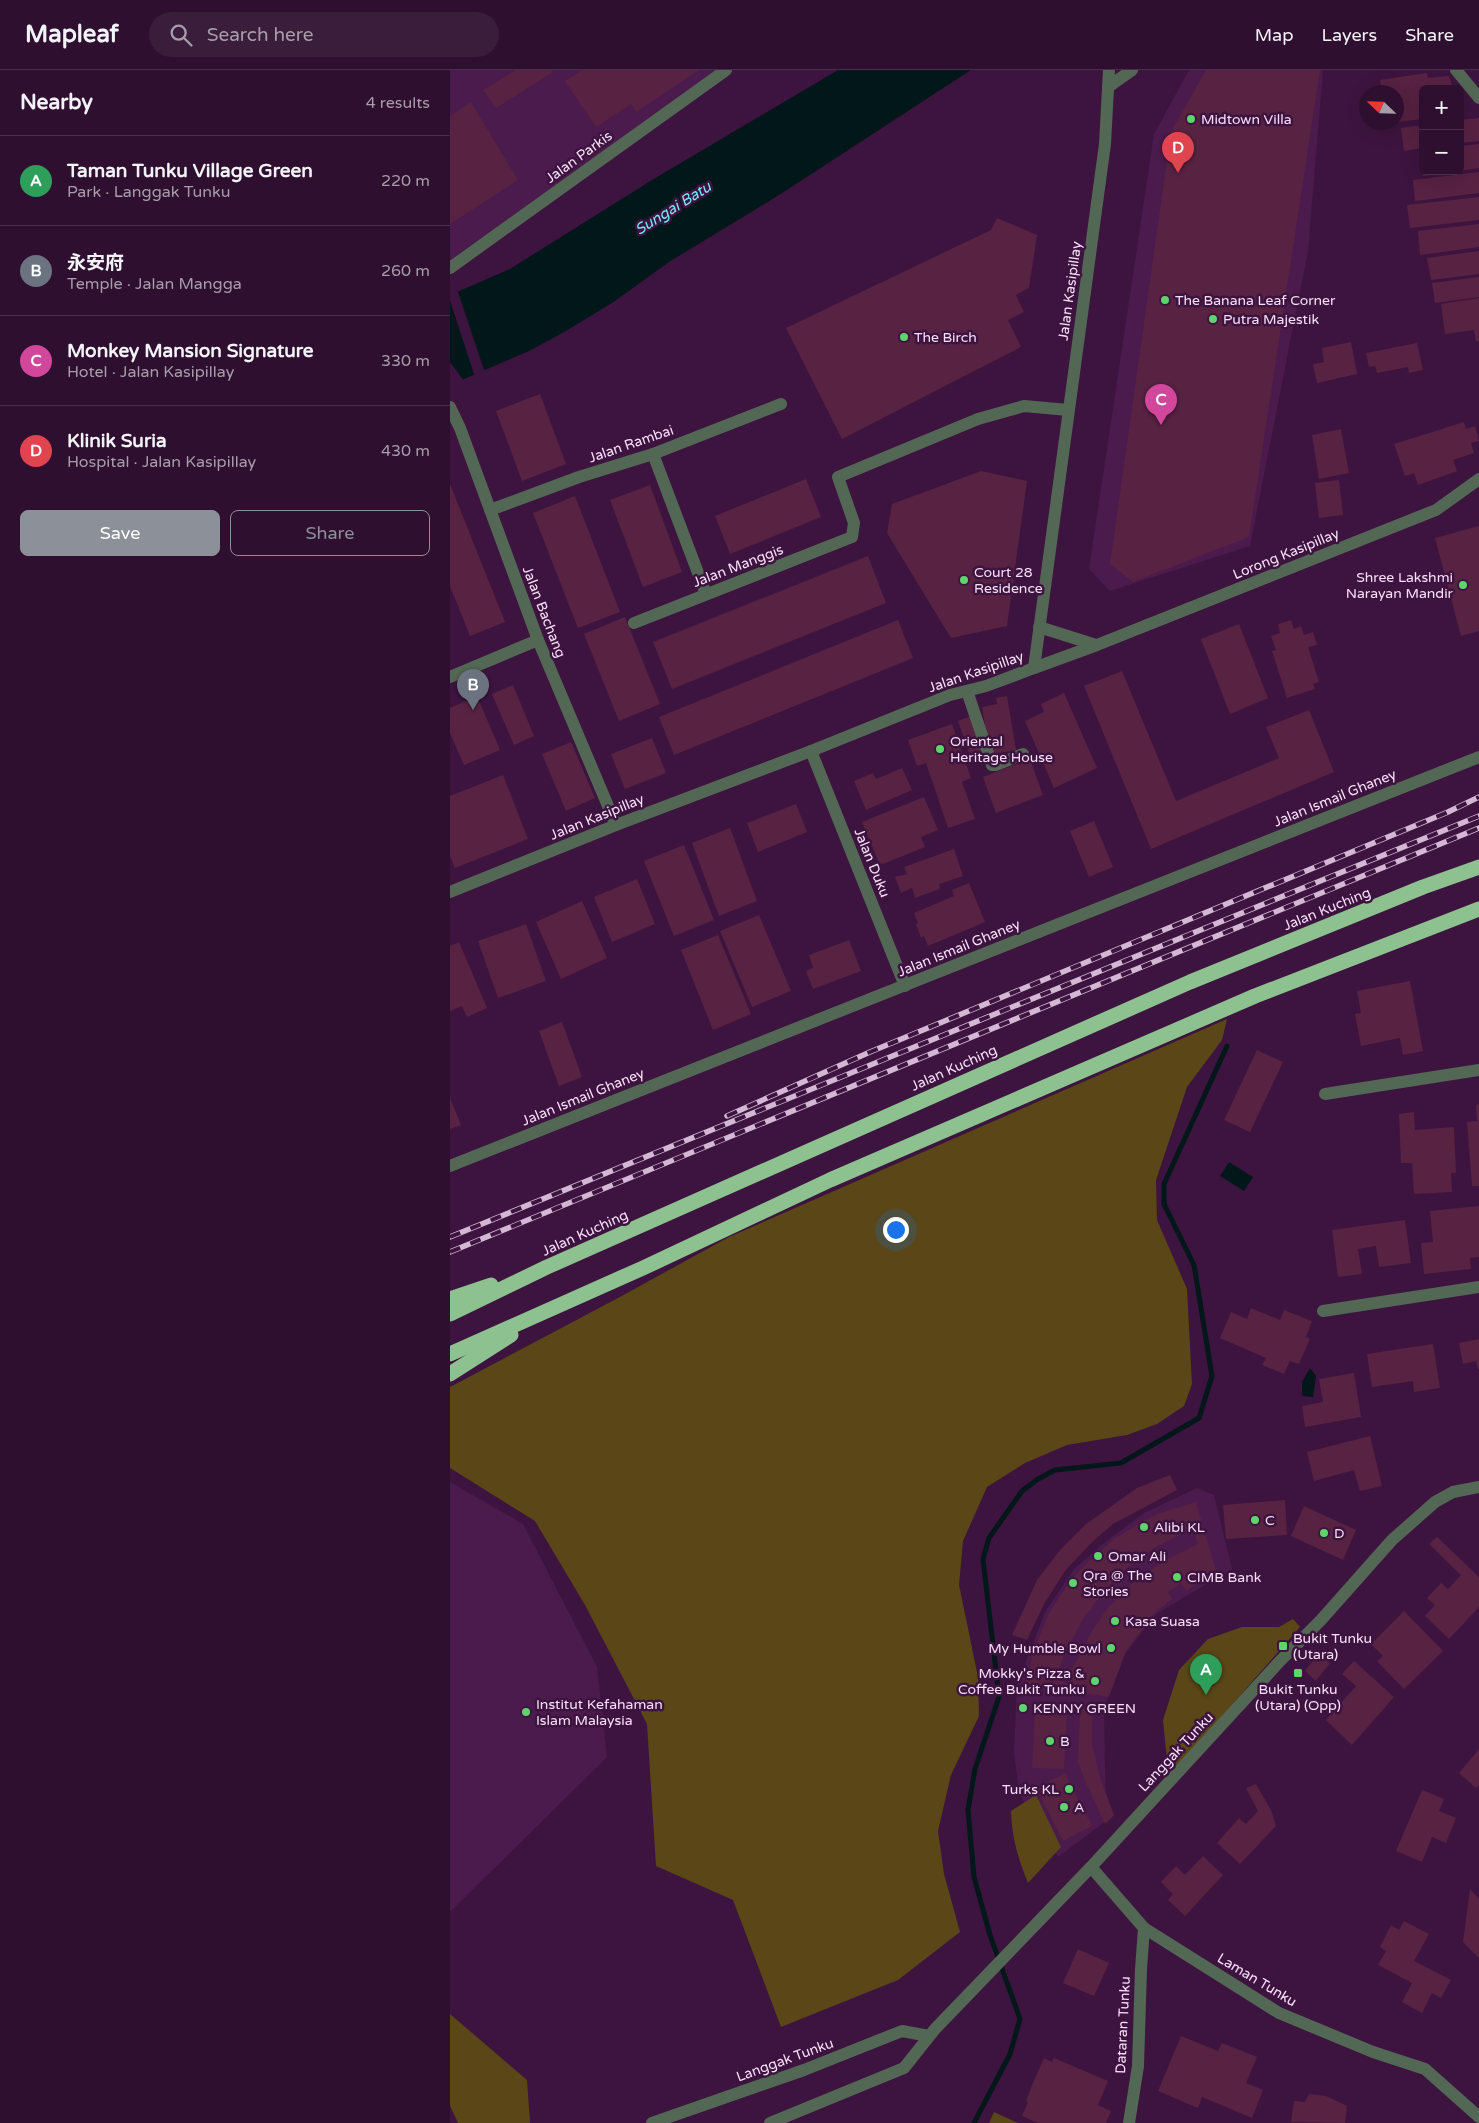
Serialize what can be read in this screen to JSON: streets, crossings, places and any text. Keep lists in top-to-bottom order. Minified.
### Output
{"streets":{"highway":["Jalan Kuching"],"street":["Jalan Parkis","Jalan Kasipillay","Jalan Rambai","Lorong Kasipillay","Jalan Manggis","Jalan Bachang","Jalan Ismail Ghaney","Jalan Duku","Langgak Tunku","Laman Tunku","Dataran Tunku"]},"crossings":[["Jalan Kasipillay","Lorong Kasipillay"],["Jalan Kasipillay","Jalan Manggis"],["Jalan Kasipillay","Jalan Bachang"],["Jalan Kasipillay","Jalan Duku"],["Jalan Rambai","Jalan Bachang"],["Jalan Ismail Ghaney","Jalan Duku"],["Langgak Tunku","Laman Tunku"],["Laman Tunku","Dataran Tunku"]],"water":["Sungai Batu"],"places":{"other":["Midtown Villa","The Banana Leaf Corner","Putra Majestik","The Birch","Court 28 Residence","Shree Lakshmi Narayan Mandir","Oriental Heritage House","C","Alibi KL","D","Omar Ali","CIMB Bank","Qra @ The Stories","Kasa Suasa","My Humble Bowl","Mokky's Pizza & Coffee Bukit Tunku","KENNY GREEN","Institut Kefahaman Islam Malaysia","B","Turks KL","A"],"transit":["Bukit Tunku (Utara)","Bukit Tunku (Utara) (Opp)"]},"north":"top left","page":{"header":"Mapleaf","search":"Search here","nav":["Map","Layers","Share"],"heading":["Nearby","4 results"],"map_buttons":["+","−"],"pins":["D","C","B","A"],"list":[{"mark":"A","name":"Taman Tunku Village Green","note":"Park · Langgak Tunku","value":"220 m"},{"mark":"B","name":"永安府","note":"Temple · Jalan Mangga","value":"260 m"},{"mark":"C","name":"Monkey Mansion Signature","note":"Hotel · Jalan Kasipillay","value":"330 m"},{"mark":"D","name":"Klinik Suria","note":"Hospital · Jalan Kasipillay","value":"430 m"}],"buttons":["Save","Share"]}}
